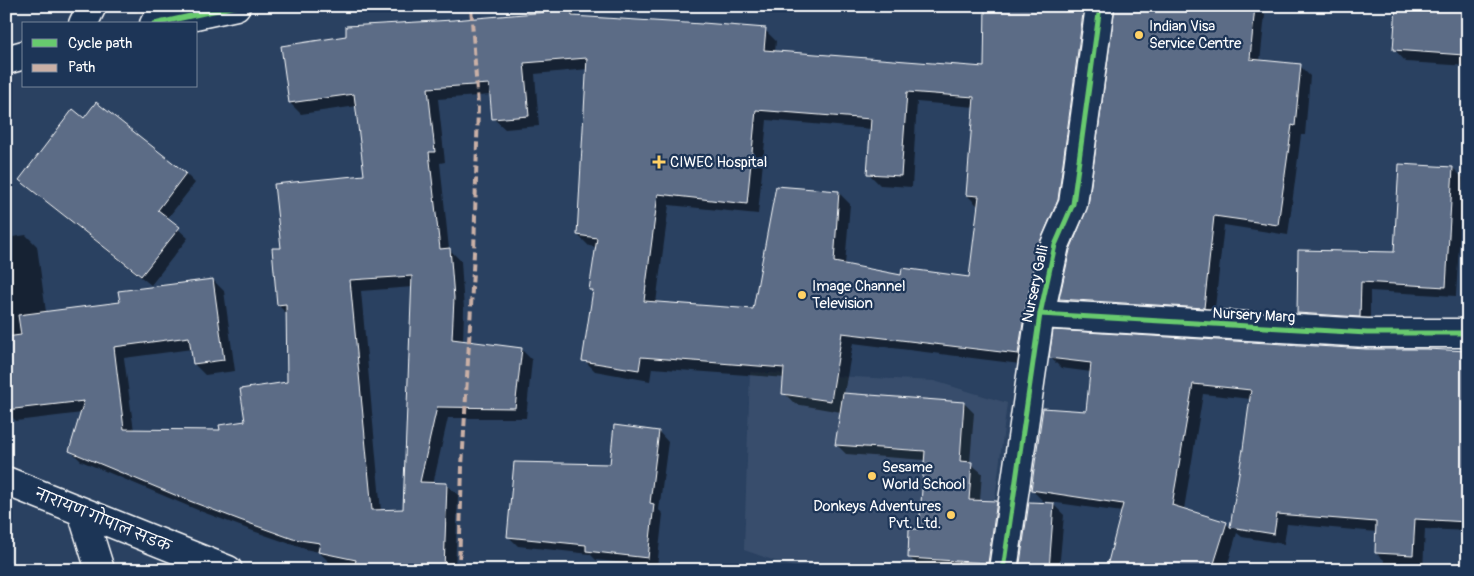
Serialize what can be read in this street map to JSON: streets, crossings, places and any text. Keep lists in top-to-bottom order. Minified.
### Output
{"streets":{"street":["Nursery Galli","Nursery Marg","नारायण गोपाल सडक"]},"crossings":[["Nursery Galli","Nursery Marg"]],"places":{"other":["Indian Visa Service Centre","Image Channel Television","Sesame World School","Donkeys Adventures Pvt. Ltd."],"health":["CIWEC Hospital"]},"legend":["Cycle path","Path"]}
